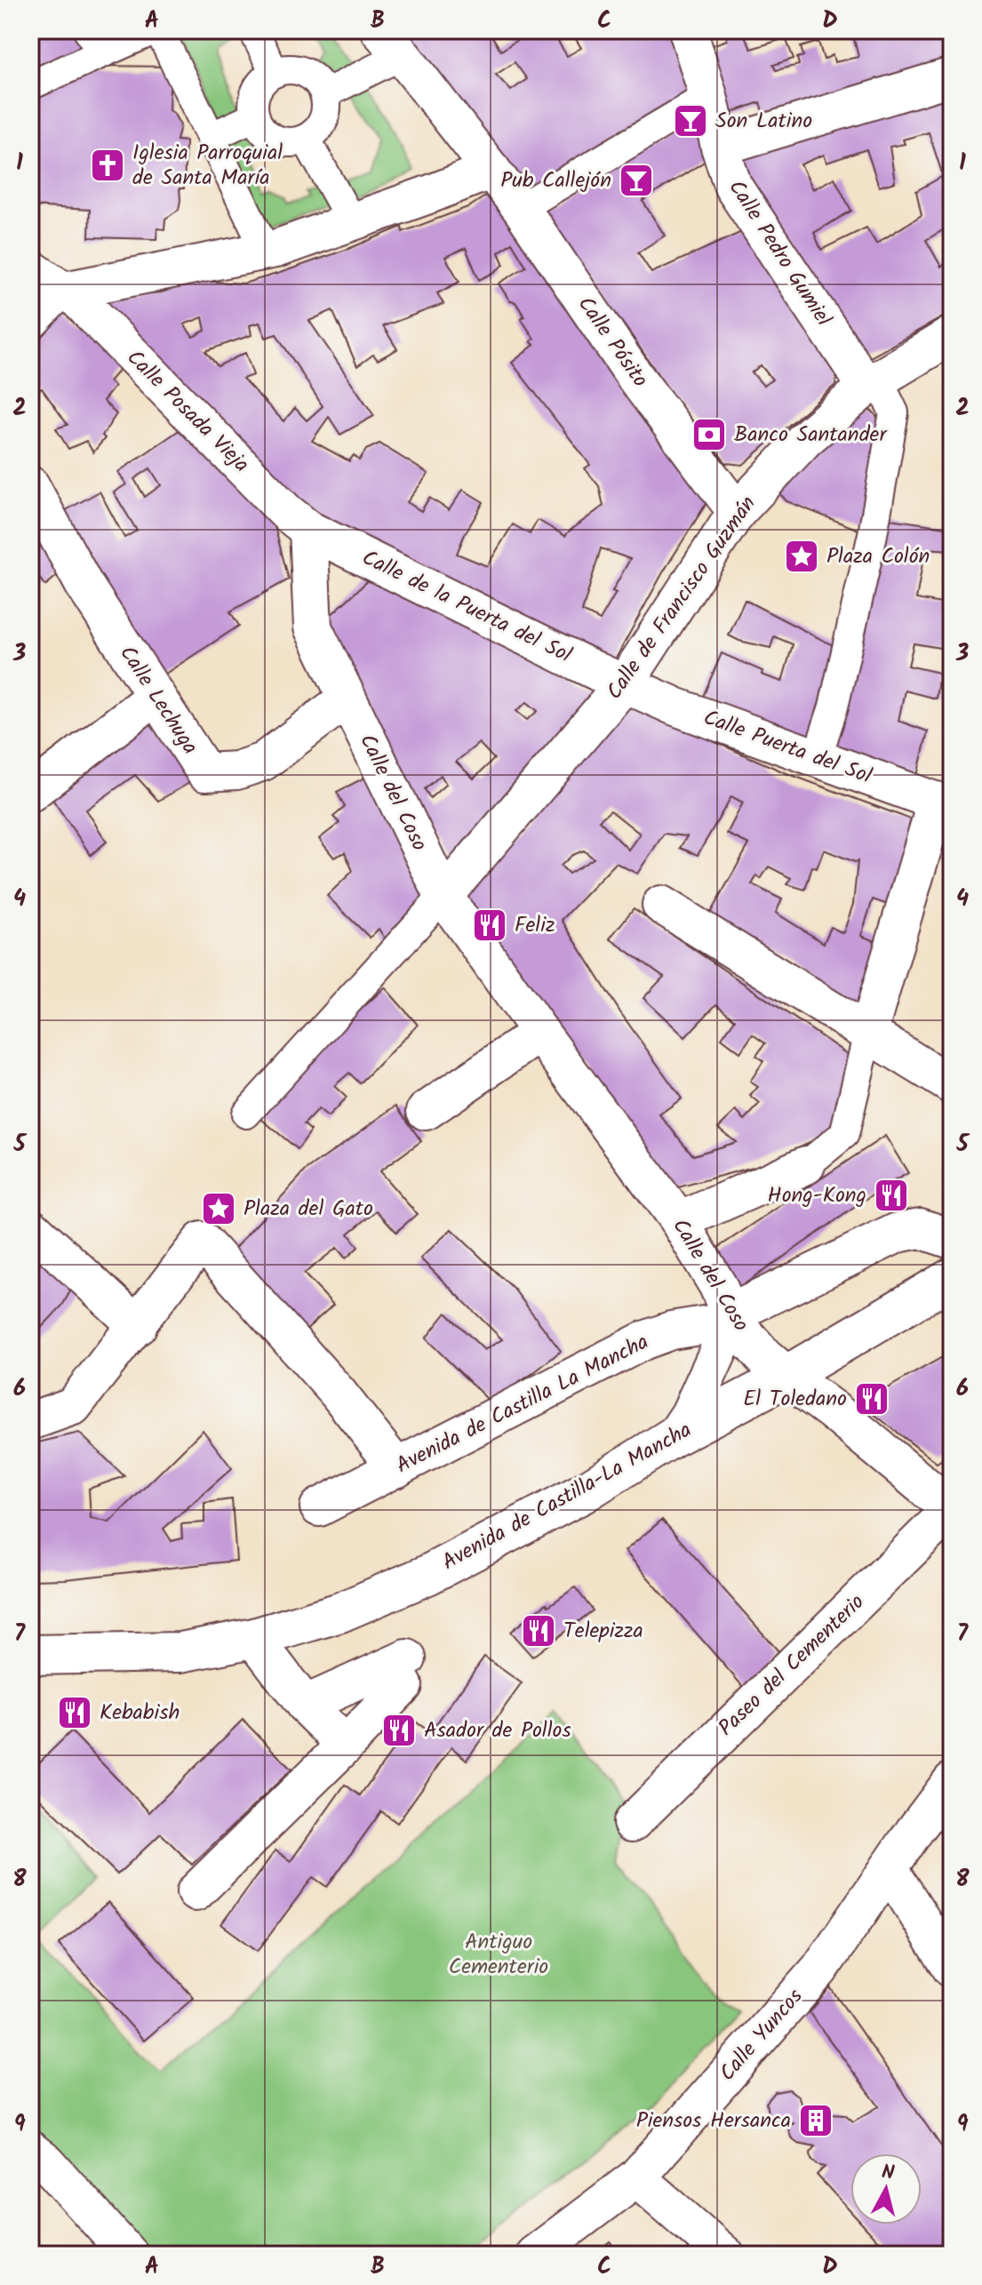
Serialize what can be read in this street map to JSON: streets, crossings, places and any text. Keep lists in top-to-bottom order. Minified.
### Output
{"streets":{"main road":["Calle del Coso","Avenida de Castilla-La Mancha"],"street":["Calle Pedro Gumiel","Calle Pósito","Calle Posada Vieja","Calle de Francisco Guzmán","Calle de la Puerta del Sol","Calle Lechuga","Calle Puerta del Sol","Avenida de Castilla La Mancha","Paseo del Cementerio","Calle Yuncos"]},"crossings":[["Calle Pedro Gumiel","Calle de Francisco Guzmán"],["Calle Pósito","Calle de Francisco Guzmán"],["Calle Posada Vieja","Calle de la Puerta del Sol"],["Calle Posada Vieja","Calle del Coso"],["Calle de Francisco Guzmán","Calle de la Puerta del Sol"],["Calle de Francisco Guzmán","Calle Puerta del Sol"],["Calle de Francisco Guzmán","Calle del Coso"],["Calle de la Puerta del Sol","Calle Puerta del Sol"],["Calle de la Puerta del Sol","Calle del Coso"],["Calle Lechuga","Calle del Coso"],["Calle del Coso","Avenida de Castilla La Mancha"],["Calle del Coso","Avenida de Castilla-La Mancha"],["Calle del Coso","Paseo del Cementerio"]],"parks":["Antiguo Cementerio"],"places":{"bar":["Son Latino","Pub Callejón"],"church":["Iglesia Parroquial de Santa María"],"bank":["Banco Santander"],"place":["Plaza Colón","Plaza del Gato"],"restaurant":["Feliz","Hong-Kong","El Toledano","Telepizza","Kebabish","Asador de Pollos"],"building":["Piensos Hersanca"]},"north":"top","grid":{"columns":["A","B","C","D"],"rows":["1","2","3","4","5","6","7","8","9"]}}
